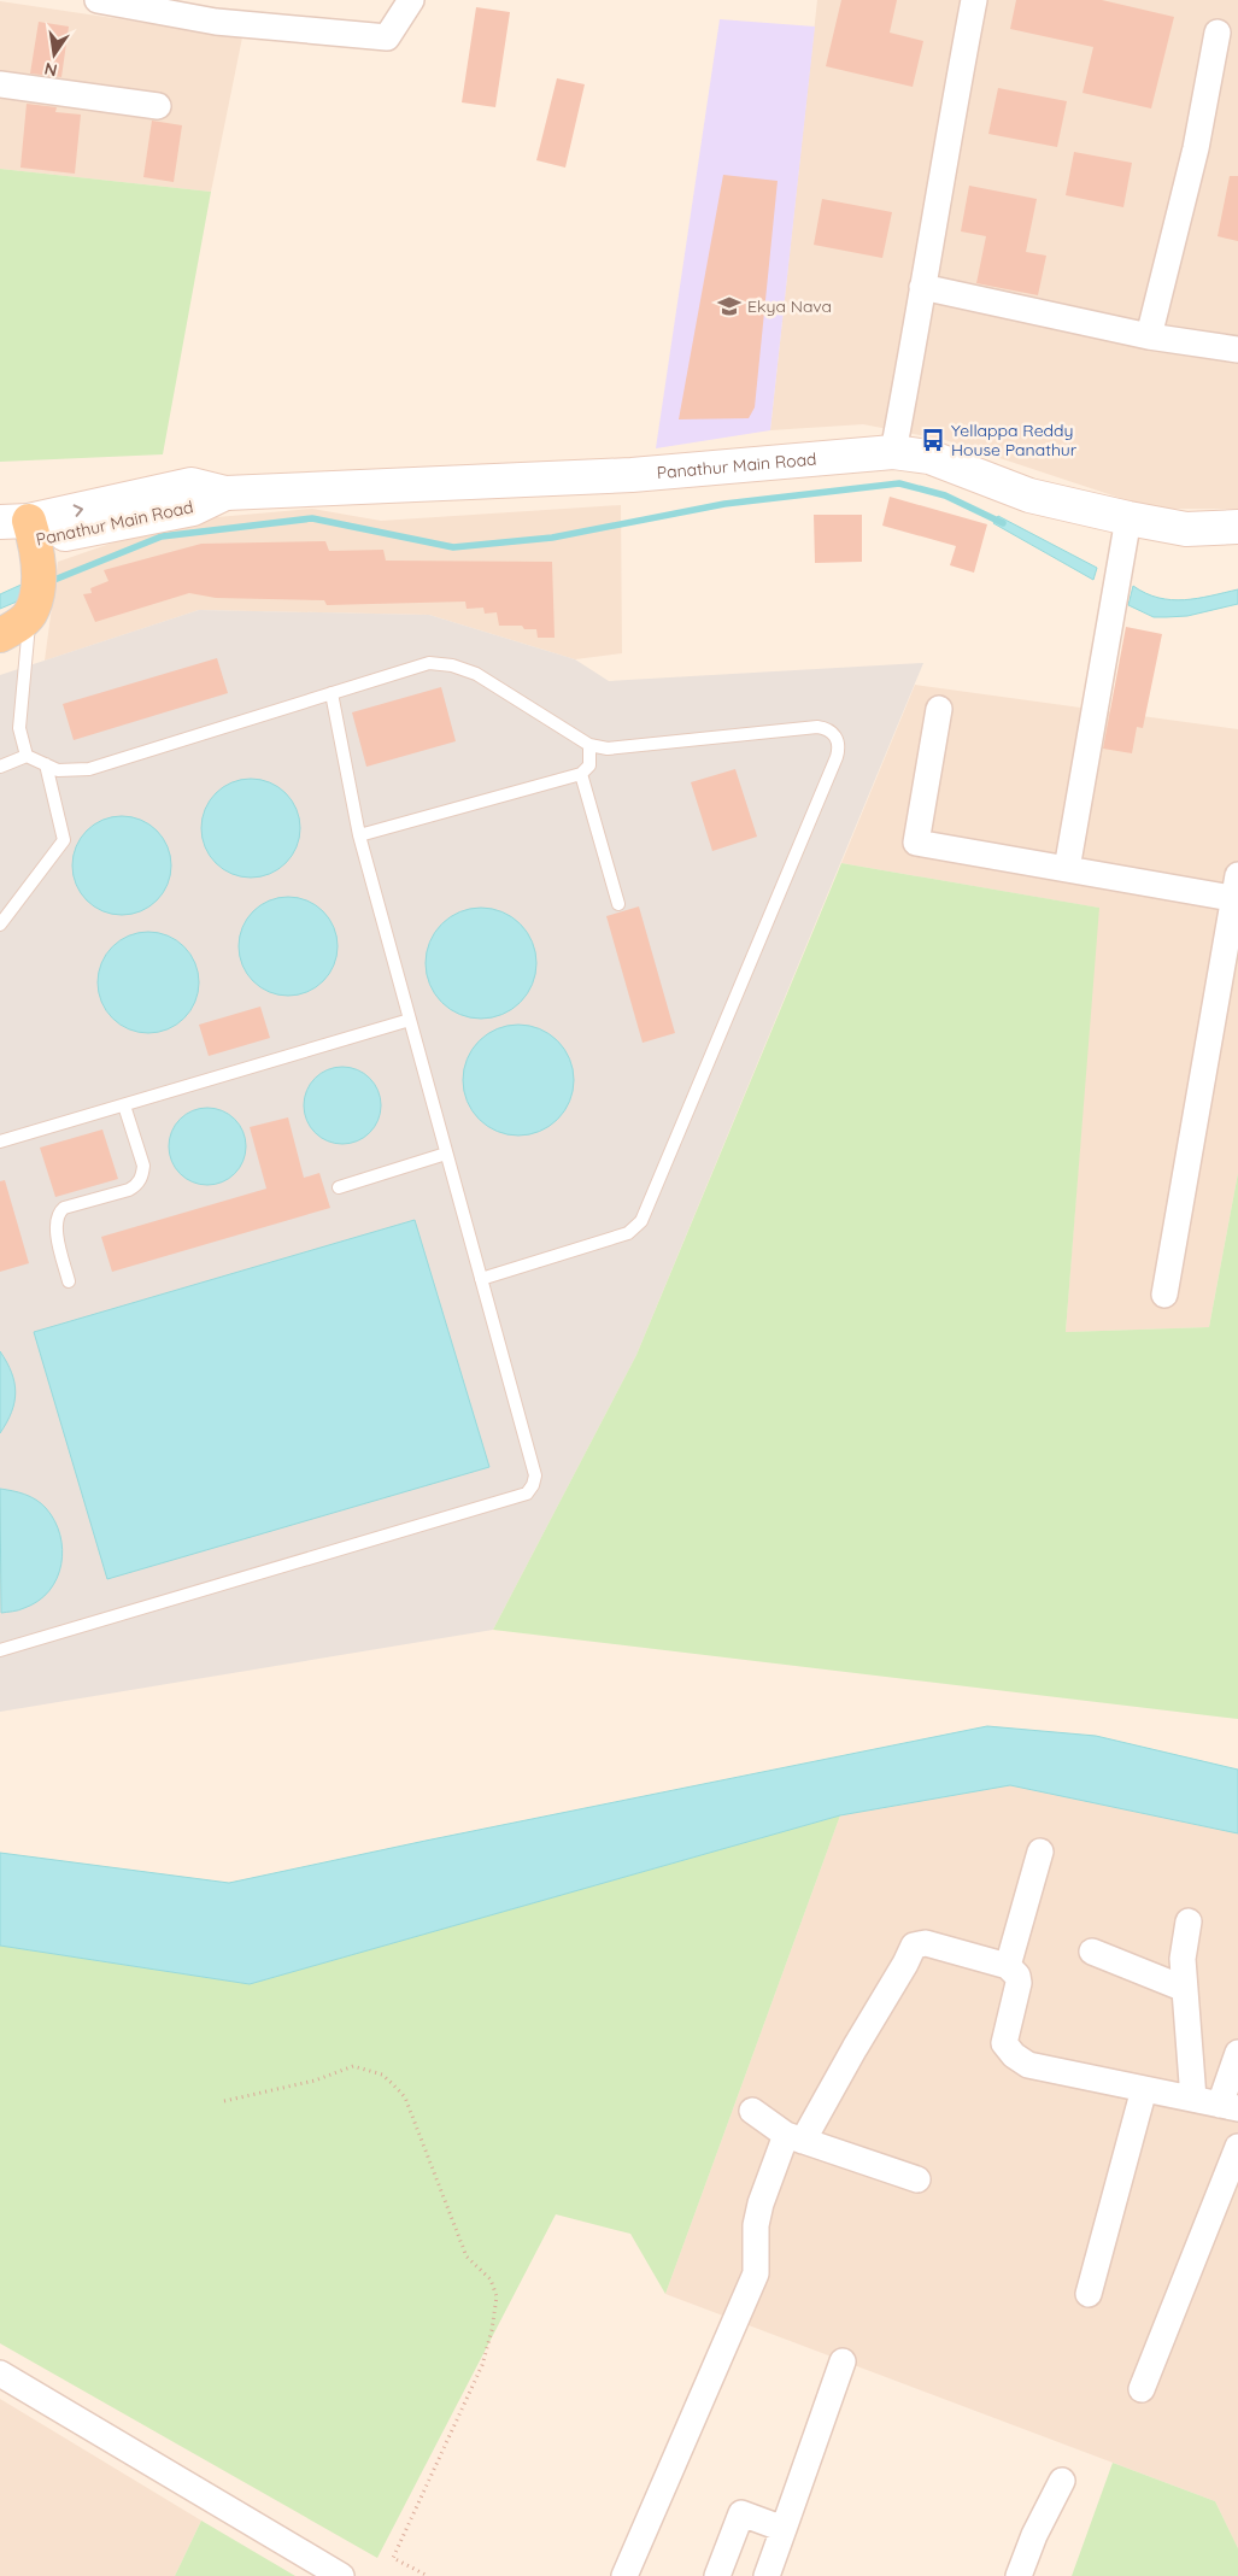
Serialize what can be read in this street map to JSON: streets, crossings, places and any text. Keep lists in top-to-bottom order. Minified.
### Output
{"streets":{"street":["Panathur Main Road"]},"places":{"school or university":["Ekya Nava"],"bus stop":["Yellappa Reddy House Panathur"]},"north":"bottom"}
